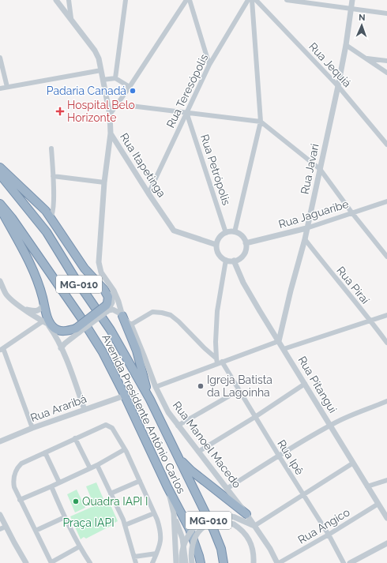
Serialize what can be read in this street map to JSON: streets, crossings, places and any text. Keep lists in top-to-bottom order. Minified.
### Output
{"streets":{"highway":["MG-010","Avenida Presidente Antônio Carlos"],"street":["Rua Jequiá","Rua Teresópolis","Rua Itapetinga","Rua Javari","Rua Petrópolis","Rua Jaguaribe","Rua Piraí","Rua Pitangui","Rua Araribá","Rua Manoel Macedo","Rua Ipê","Rua Angico"]},"crossings":[["Rua Jequiá","Rua Javari"],["Rua Teresópolis","Rua Itapetinga"],["Rua Teresópolis","Rua Petrópolis"],["Rua Itapetinga","Rua Petrópolis"],["Rua Itapetinga","Rua Jaguaribe"],["Rua Itapetinga","Rua Pitangui"],["Rua Itapetinga","Rua Manoel Macedo"],["Rua Javari","Rua Jaguaribe"],["Rua Javari","Rua Piraí"],["Rua Javari","Rua Pitangui"],["Rua Petrópolis","Rua Jaguaribe"],["Rua Petrópolis","Rua Pitangui"],["Rua Jaguaribe","Rua Pitangui"],["Rua Pitangui","Rua Angico"],["Rua Araribá","Avenida Presidente Antônio Carlos"],["Rua Manoel Macedo","Rua Ipê"],["Rua Manoel Macedo","Rua Angico"],["Rua Ipê","Rua Angico"]],"parks":["Praça IAPI"],"places":{"other":["Padaria Canadá","Igreja Batista da Lagoinha","Quadra IAPI I"],"health":["Hospital Belo Horizonte"]},"north":"top"}
